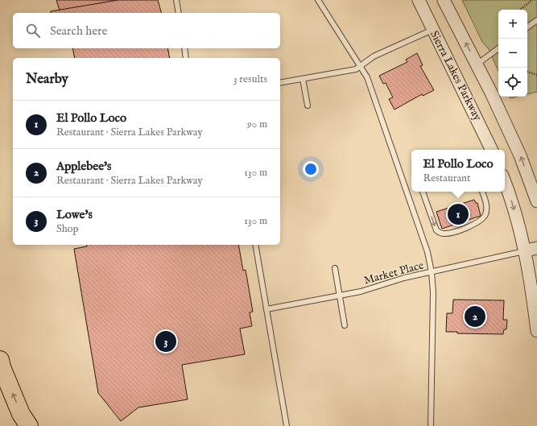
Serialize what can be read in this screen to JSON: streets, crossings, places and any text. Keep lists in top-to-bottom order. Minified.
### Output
{"streets":{"street":["Sierra Lakes Parkway"],"lane":["Market Place"]},"page":{"map_buttons":["+","−"],"search":"Search here","heading":["Nearby","3 results"],"list":[{"mark":"1","name":"El Pollo Loco","note":"Restaurant · Sierra Lakes Parkway","value":"90 m"},{"mark":"2","name":"Applebee's","note":"Restaurant · Sierra Lakes Parkway","value":"130 m"},{"mark":"3","name":"Lowe's","note":"Shop","value":"130 m"}],"popup":["El Pollo Loco","Restaurant"],"pins":["1","2","3"]}}
